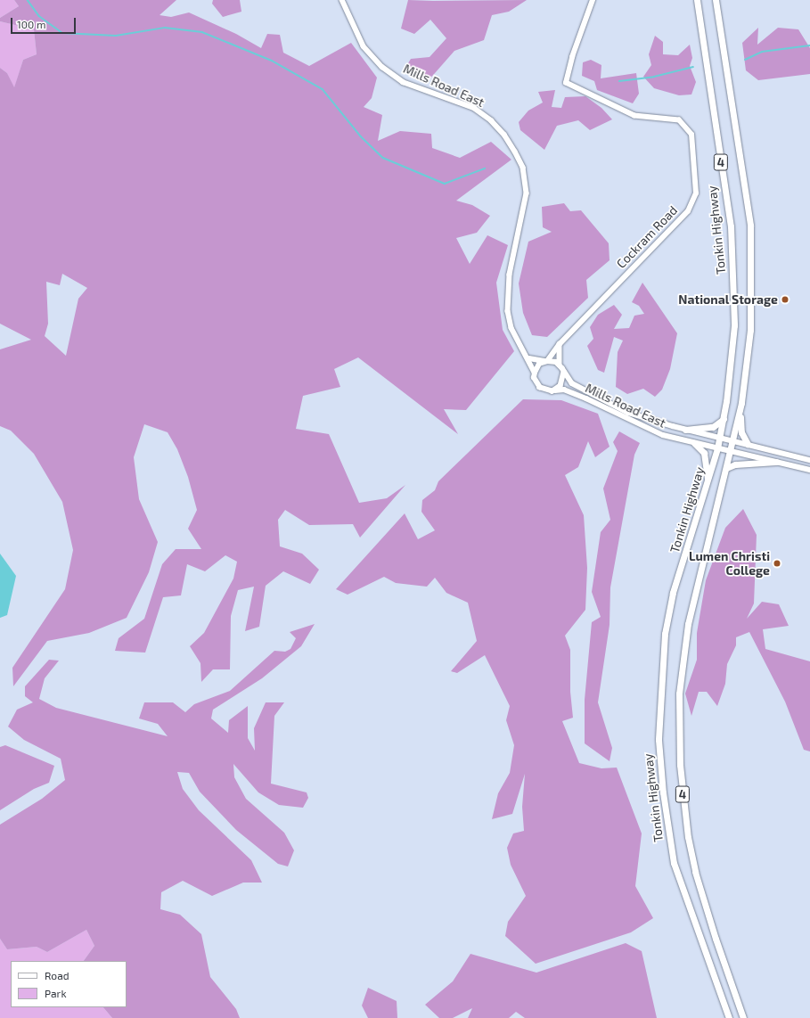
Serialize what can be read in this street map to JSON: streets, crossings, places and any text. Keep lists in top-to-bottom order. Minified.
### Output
{"streets":{"highway":["4","Tonkin Highway"],"main road":["Mills Road East","Cockram Road"]},"crossings":[["Mills Road East","Tonkin Highway"],["Mills Road East","Cockram Road"]],"places":["National Storage","Lumen Christi College"],"legend":["Road","Park"],"scale_bar":"100 m"}
